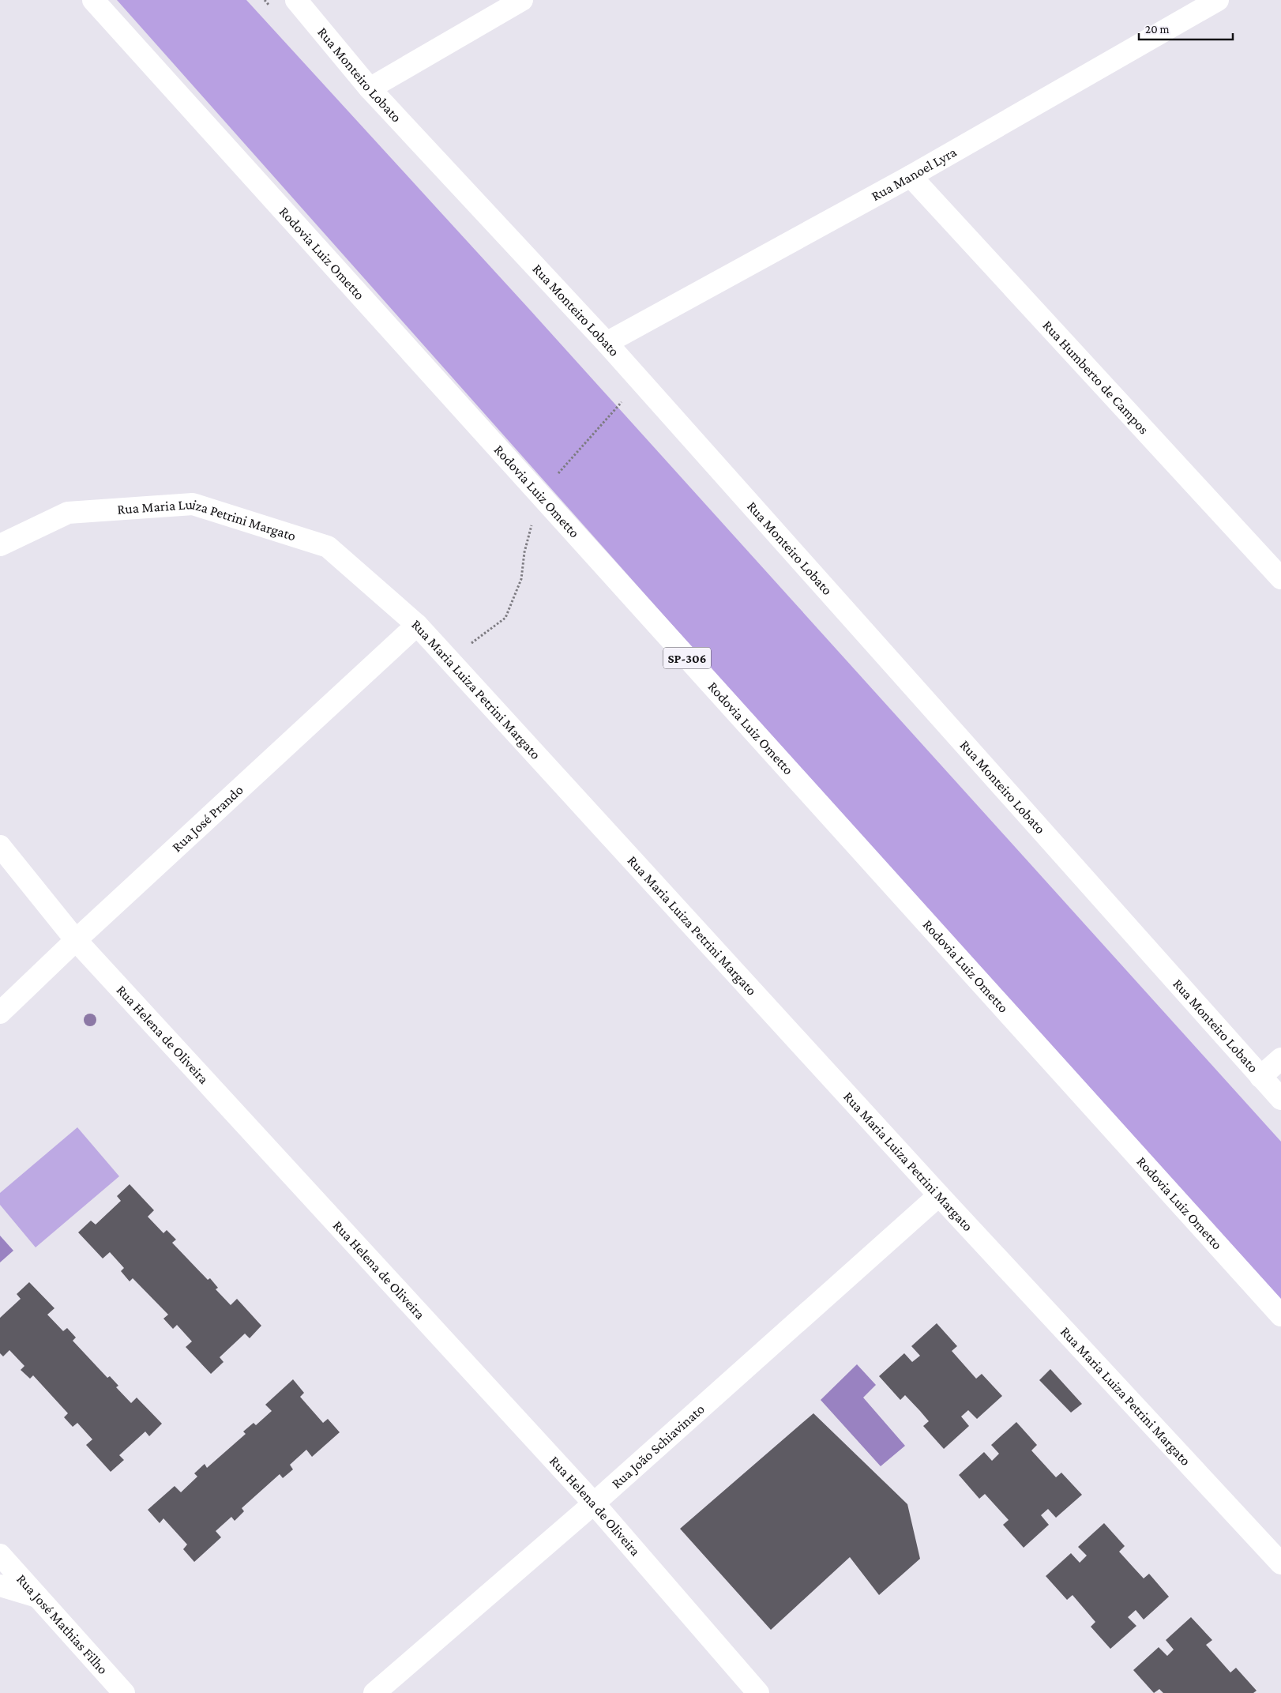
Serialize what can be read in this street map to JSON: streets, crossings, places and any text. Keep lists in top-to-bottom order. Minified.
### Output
{"streets":{"street":["Rua Monteiro Lobato","Rua Manoel Lyra","Rodovia Luiz Ometto","Rua Humberto de Campos","Rua Maria Luiza Petrini Margato","SP-306","Rua José Prando","Rua Helena de Oliveira","Rua João Schiavinato","Rua José Mathias Filho"]},"crossings":[["Rua Monteiro Lobato","Rua Manoel Lyra"],["Rua Manoel Lyra","Rua Humberto de Campos"],["Rua Maria Luiza Petrini Margato","Rua José Prando"],["Rua Maria Luiza Petrini Margato","Rua João Schiavinato"],["Rua José Prando","Rua Helena de Oliveira"],["Rua Helena de Oliveira","Rua João Schiavinato"]],"scale_bar":"20 m"}
